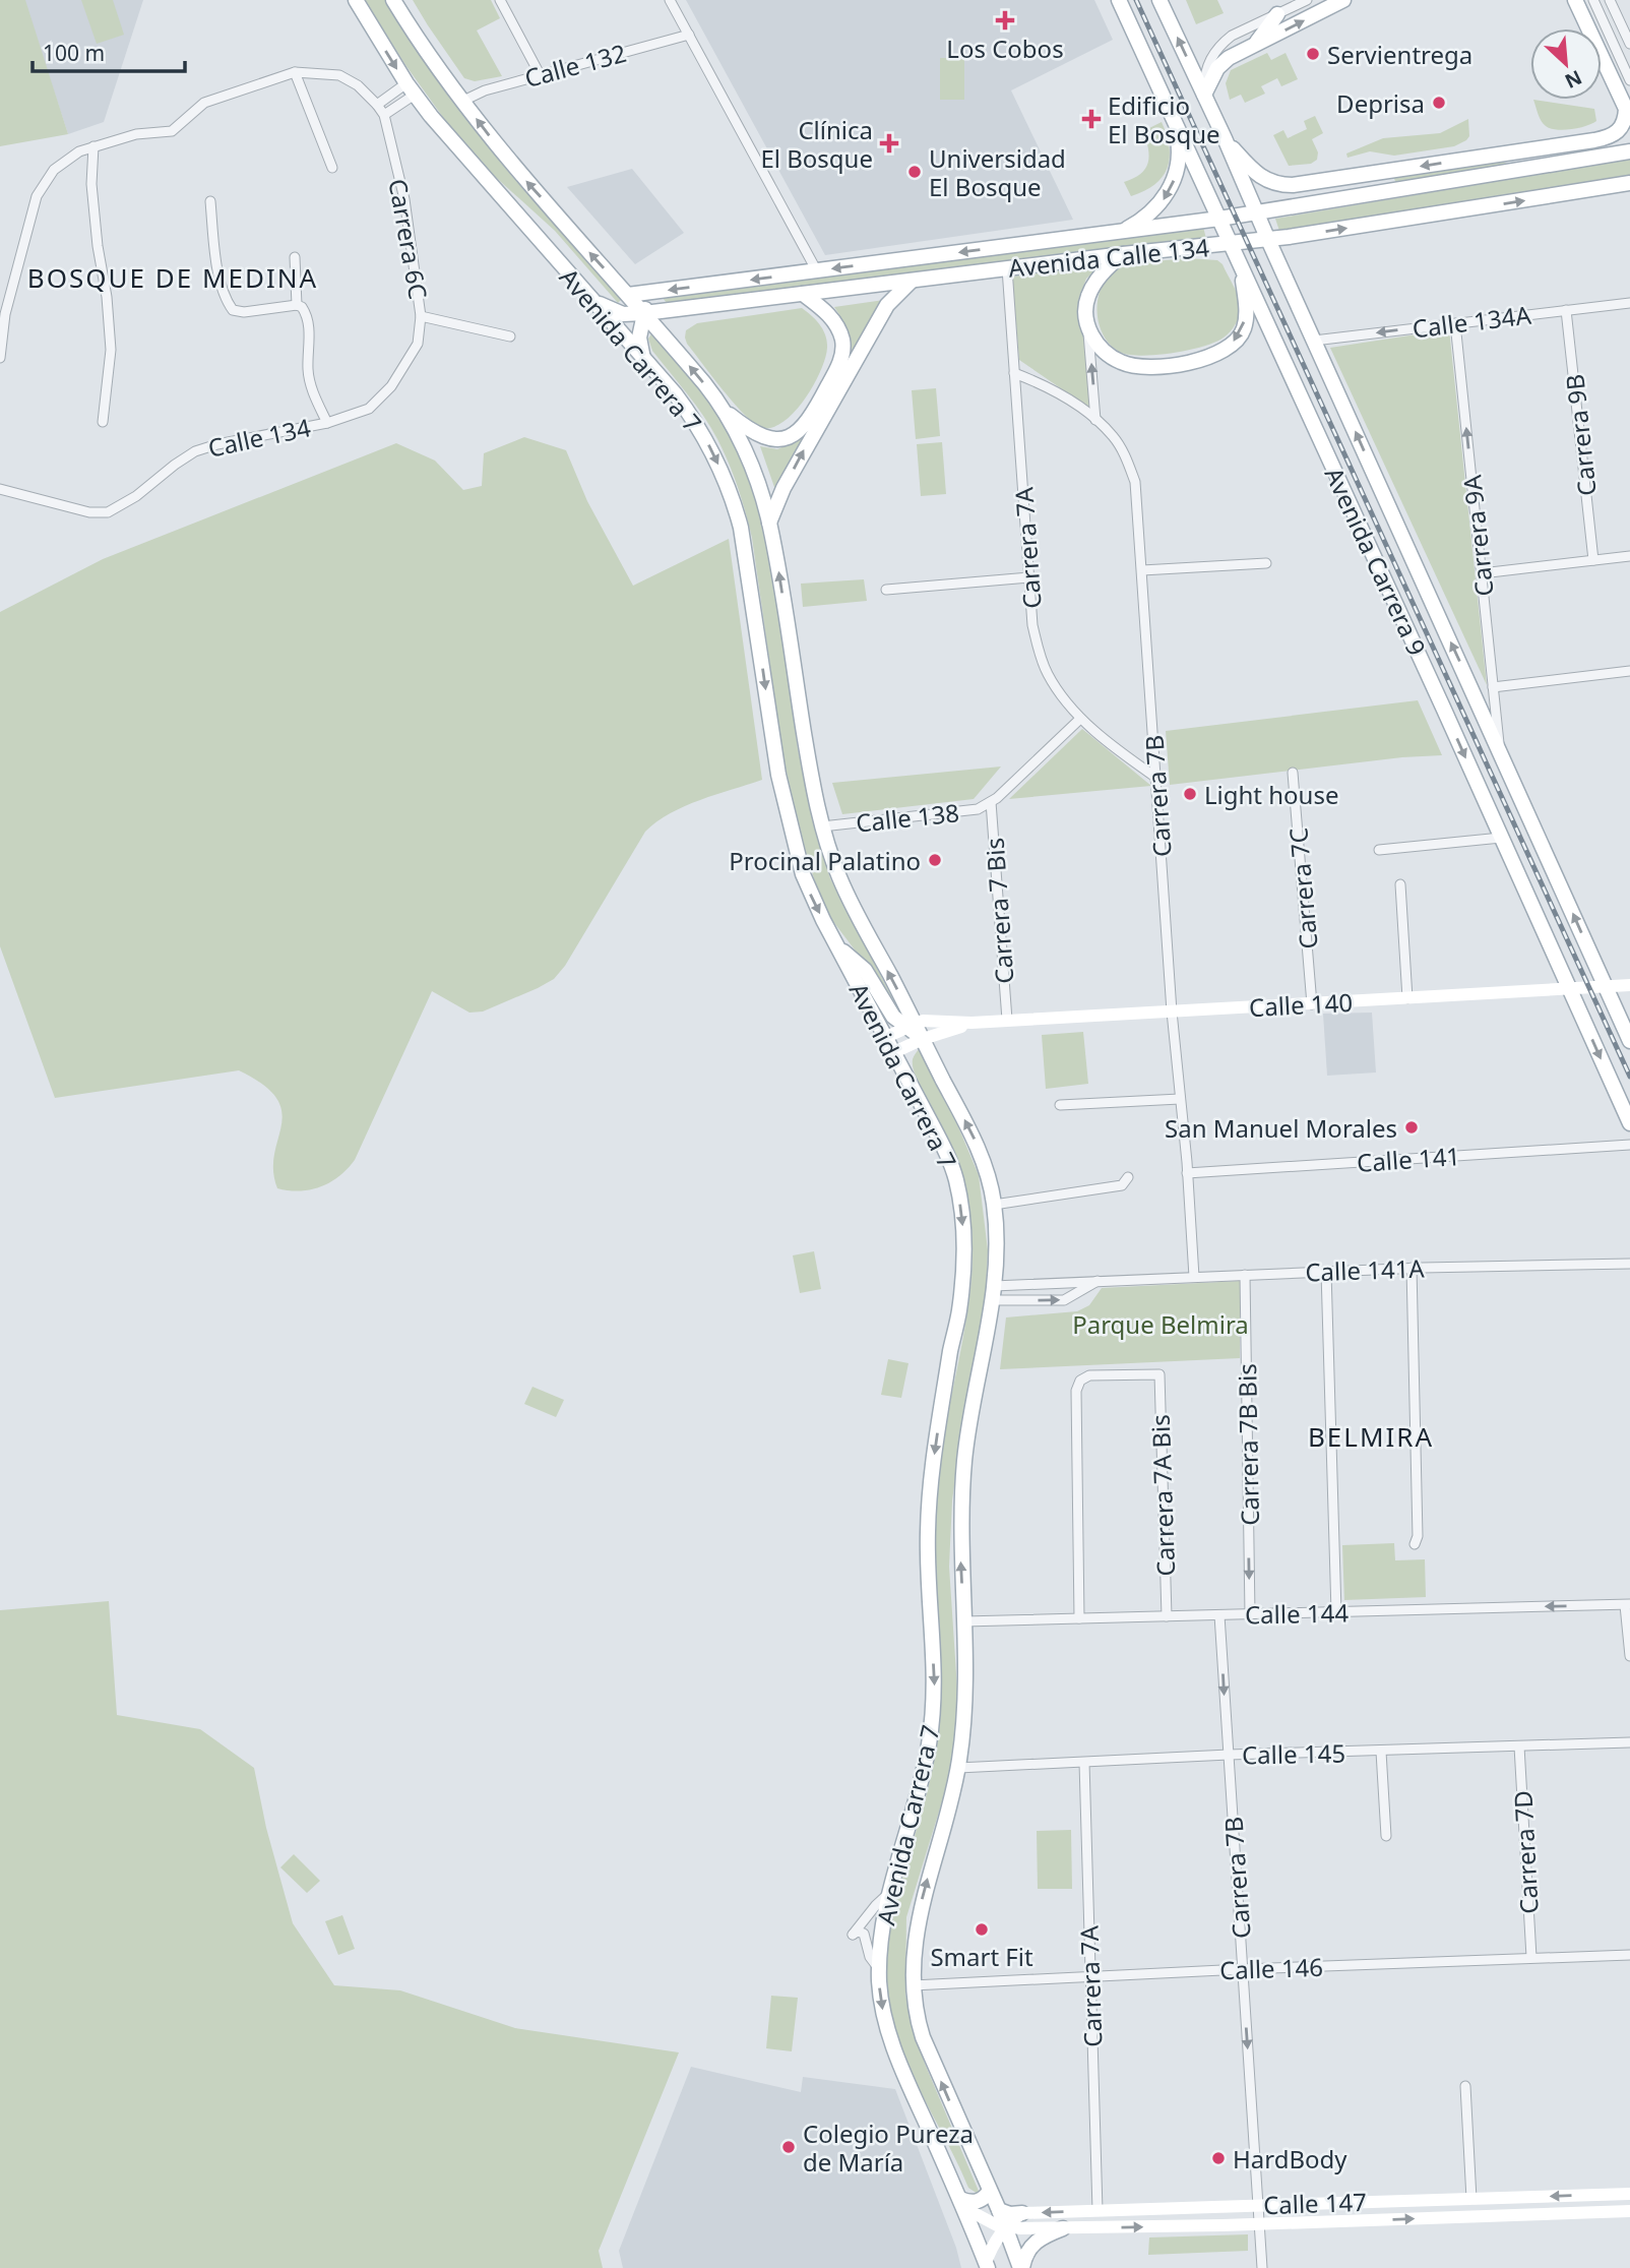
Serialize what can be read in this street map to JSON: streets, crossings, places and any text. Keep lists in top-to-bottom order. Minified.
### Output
{"streets":{"main road":["Avenida Calle 134","Avenida Carrera 7","Avenida Carrera 9","Calle 140","Calle 147"],"street":["Calle 132","Carrera 6C","Calle 134A","Carrera 9B","Calle 134","Carrera 9A","Carrera 7A","Carrera 7B","Calle 138","Carrera 7C","Carrera 7 Bis","Calle 141","Calle 141A","Carrera 7B Bis","Carrera 7A Bis","Calle 144","Calle 145","Carrera 7D","Calle 146"]},"crossings":[["Calle 132","Avenida Carrera 7"],["Carrera 6C","Calle 134"],["Avenida Calle 134","Avenida Carrera 7"],["Avenida Calle 134","Carrera 7A"],["Avenida Calle 134","Avenida Carrera 9"],["Calle 134A","Carrera 9B"],["Calle 134A","Carrera 9A"],["Calle 134A","Avenida Carrera 9"],["Avenida Carrera 7","Calle 138"],["Avenida Carrera 7","Calle 140"],["Avenida Carrera 7","Calle 141A"],["Avenida Carrera 7","Calle 144"],["Avenida Carrera 7","Calle 145"],["Avenida Carrera 7","Calle 146"],["Avenida Carrera 7","Calle 147"],["Carrera 9A","Avenida Carrera 9"],["Carrera 7A","Carrera 7B"],["Carrera 7A","Calle 145"],["Carrera 7A","Calle 146"],["Carrera 7A","Calle 147"],["Avenida Carrera 9","Calle 140"],["Carrera 7B","Calle 140"],["Carrera 7B","Calle 141"],["Carrera 7B","Calle 141A"],["Carrera 7B","Calle 144"],["Carrera 7B","Calle 145"],["Carrera 7B","Calle 146"],["Carrera 7B","Calle 147"],["Calle 138","Carrera 7 Bis"],["Carrera 7C","Calle 140"],["Carrera 7 Bis","Calle 140"],["Calle 141A","Carrera 7B Bis"],["Carrera 7B Bis","Calle 144"],["Carrera 7A Bis","Calle 144"],["Calle 145","Carrera 7D"],["Carrera 7D","Calle 146"]],"one_way":["Calle 134A","Carrera 9A","Carrera 7B Bis","Calle 144"],"districts":["BOSQUE DE MEDINA","BELMIRA"],"parks":["Parque Belmira"],"places":{"health":["Los Cobos","Edificio El Bosque","Clínica El Bosque"],"other":["Servientrega","Deprisa","Universidad El Bosque","Light house","Procinal Palatino","San Manuel Morales","Smart Fit","Colegio Pureza de María","HardBody"]},"scale_bar":"100 m","north":"bottom right"}
